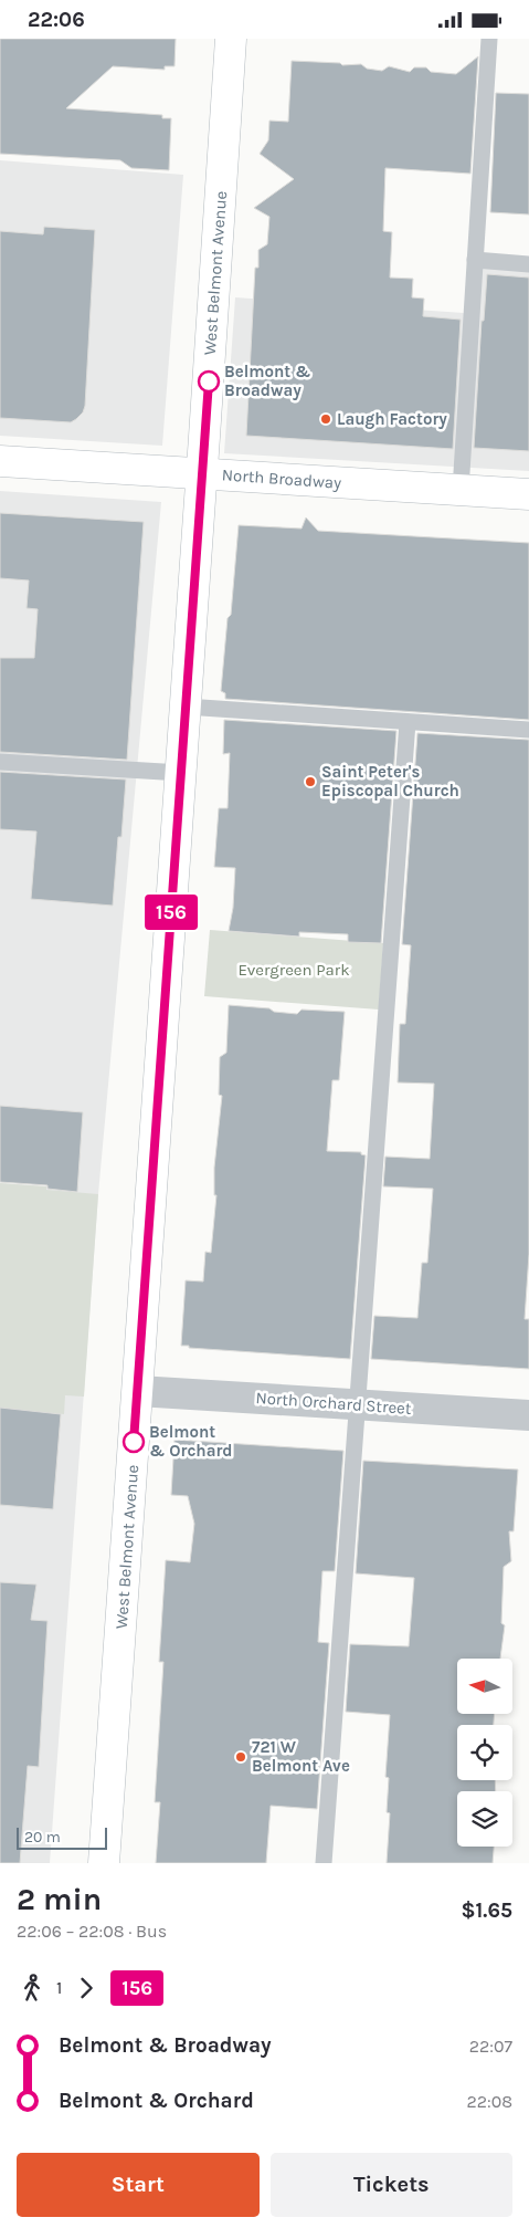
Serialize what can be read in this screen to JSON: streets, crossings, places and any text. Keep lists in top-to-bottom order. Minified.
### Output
{"streets":{"main road":["West Belmont Avenue","North Broadway"],"street":["North Orchard Street"]},"crossings":[["West Belmont Avenue","North Broadway"],["West Belmont Avenue","North Orchard Street"]],"parks":["Evergreen Park"],"places":["Belmont & Broadway","Laugh Factory","Saint Peter's Episcopal Church","Belmont & Orchard","721 W Belmont Ave"],"lines":["bus line 156"],"scale_bar":"20 m","north":"left","page":{"status":"22:06","on_map":"156","scale":"20 m","heading":["2 min","22:06 – 22:08 · Bus","$1.65"],"legs":["1","156"],"list":[{"name":"Belmont & Broadway","value":"22:07"},{"name":"Belmont & Orchard","value":"22:08"}],"buttons":["Start","Tickets"]}}
